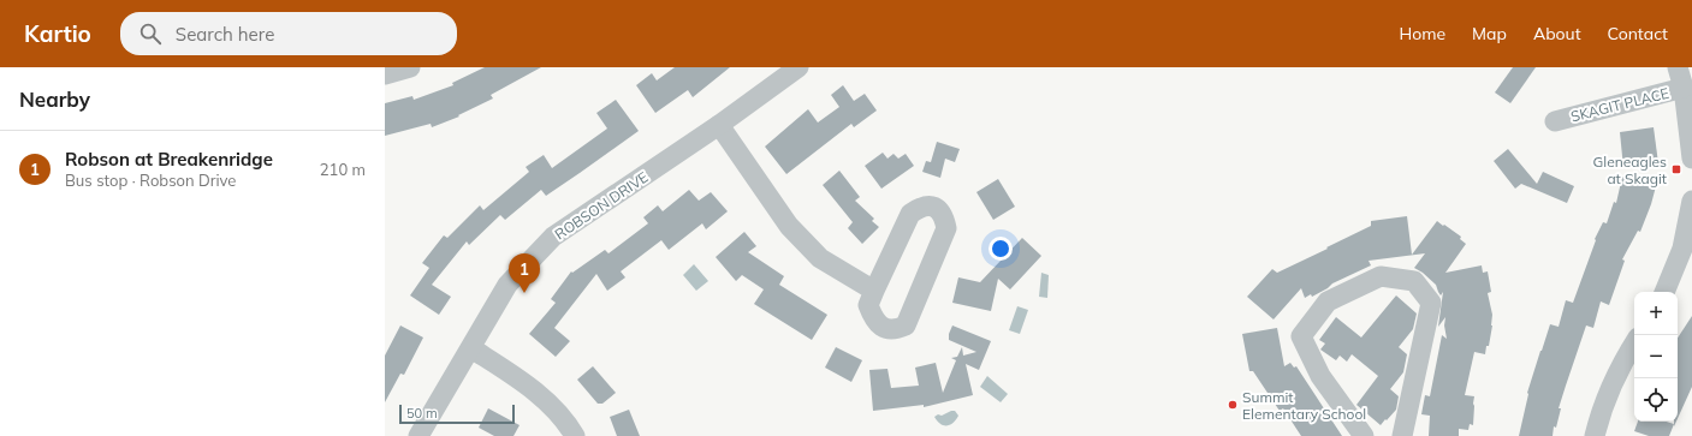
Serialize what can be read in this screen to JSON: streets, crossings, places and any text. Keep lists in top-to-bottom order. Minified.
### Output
{"streets":{"street":["SKAGIT PLACE","ROBSON DRIVE"]},"places":{"transit":["Gleneagles at Skagit"],"other":["Summit Elementary School"]},"scale_bar":"50 m","page":{"header":"Kartio","search":"Search here","nav":["Home","Map","About","Contact"],"heading":"Nearby","list":[{"mark":"1","name":"Robson at Breakenridge","note":"Bus stop · Robson Drive","value":"210 m"}],"pins":"1","map_buttons":["+","−"],"scale":"50 m"}}
